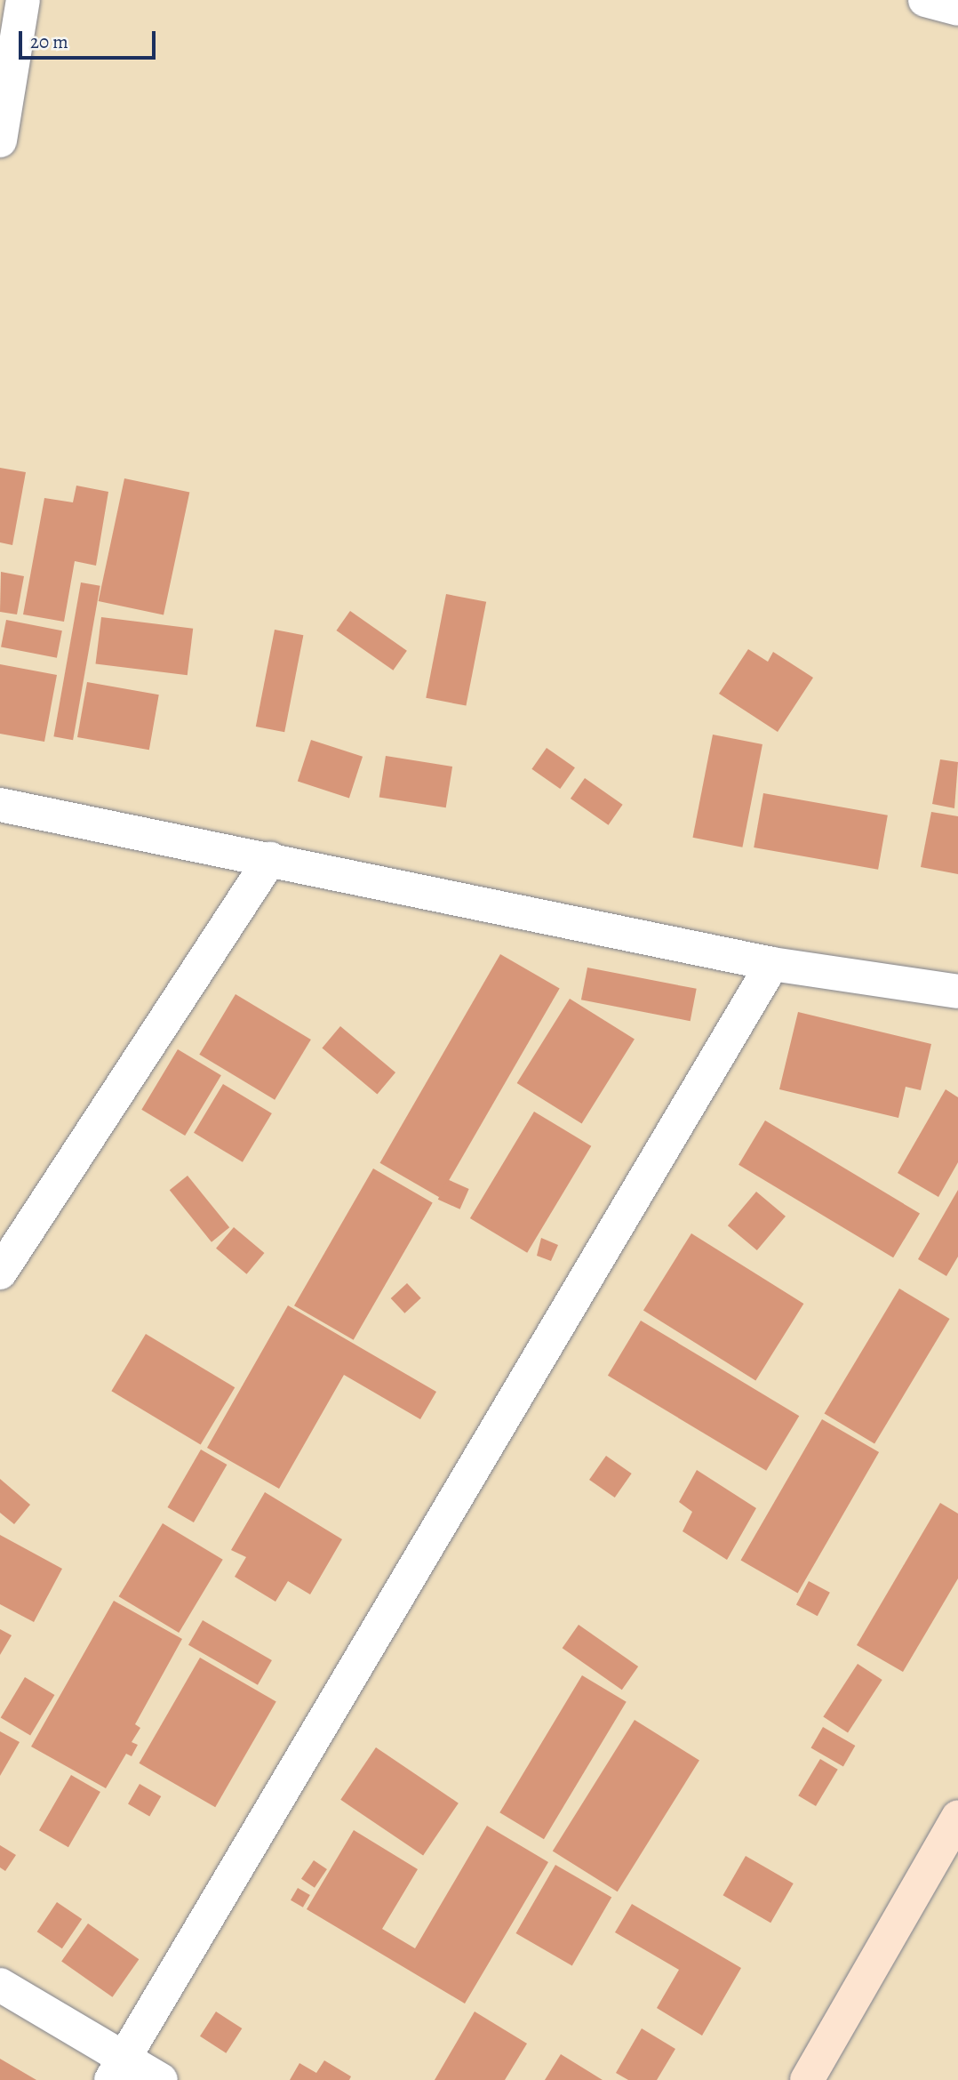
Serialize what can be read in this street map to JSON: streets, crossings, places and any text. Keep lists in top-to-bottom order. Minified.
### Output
{"scale_bar":"20 m"}
